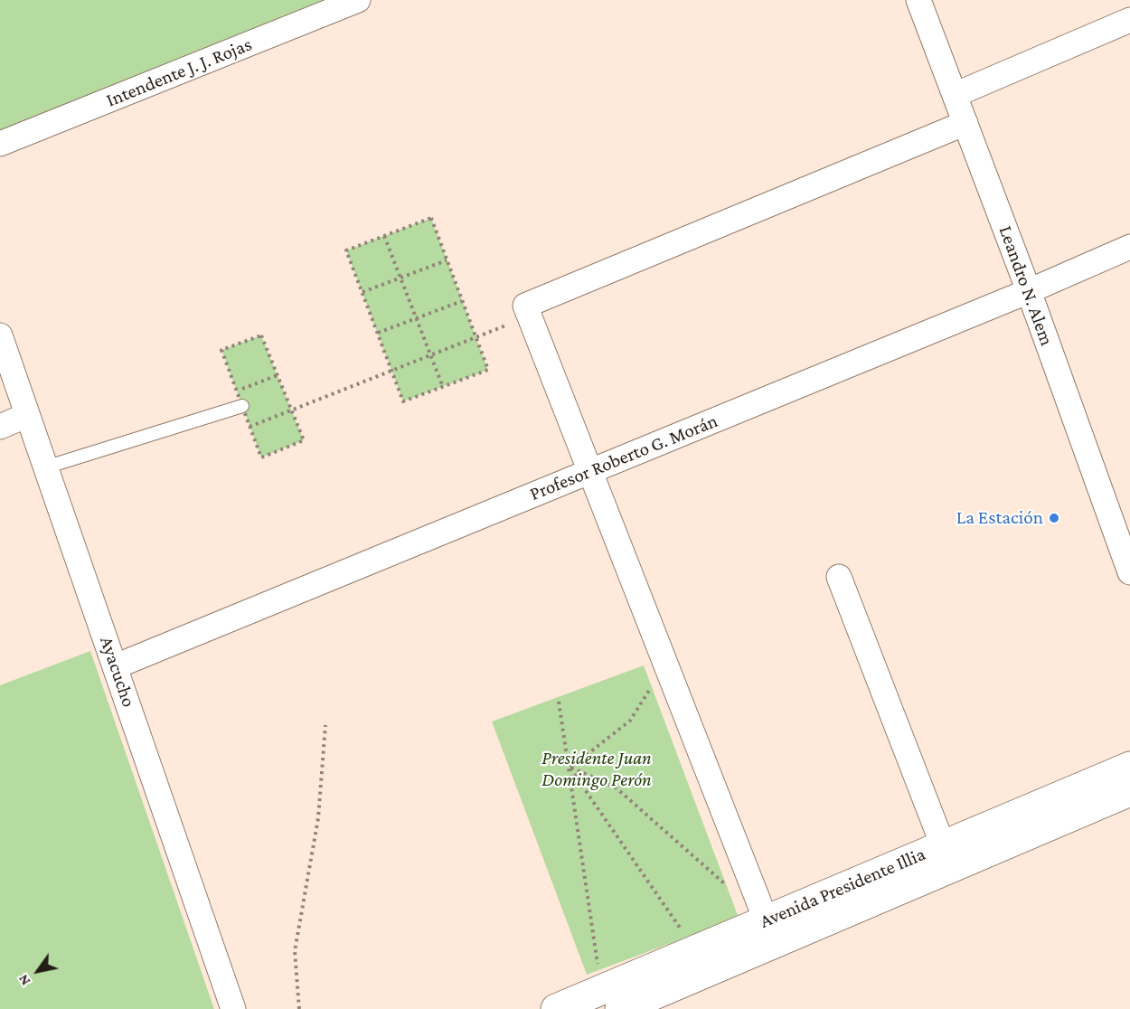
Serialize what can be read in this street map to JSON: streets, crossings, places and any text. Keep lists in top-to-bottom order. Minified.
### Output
{"streets":{"main road":["Avenida Presidente Illia"],"street":["Intendente J. J. Rojas","Leandro N. Alem","Profesor Roberto G. Morán","Ayacucho"]},"crossings":[["Leandro N. Alem","Profesor Roberto G. Morán"],["Profesor Roberto G. Morán","Ayacucho"]],"parks":["Presidente Juan Domingo Perón"],"places":["La Estación"],"north":"bottom left"}
